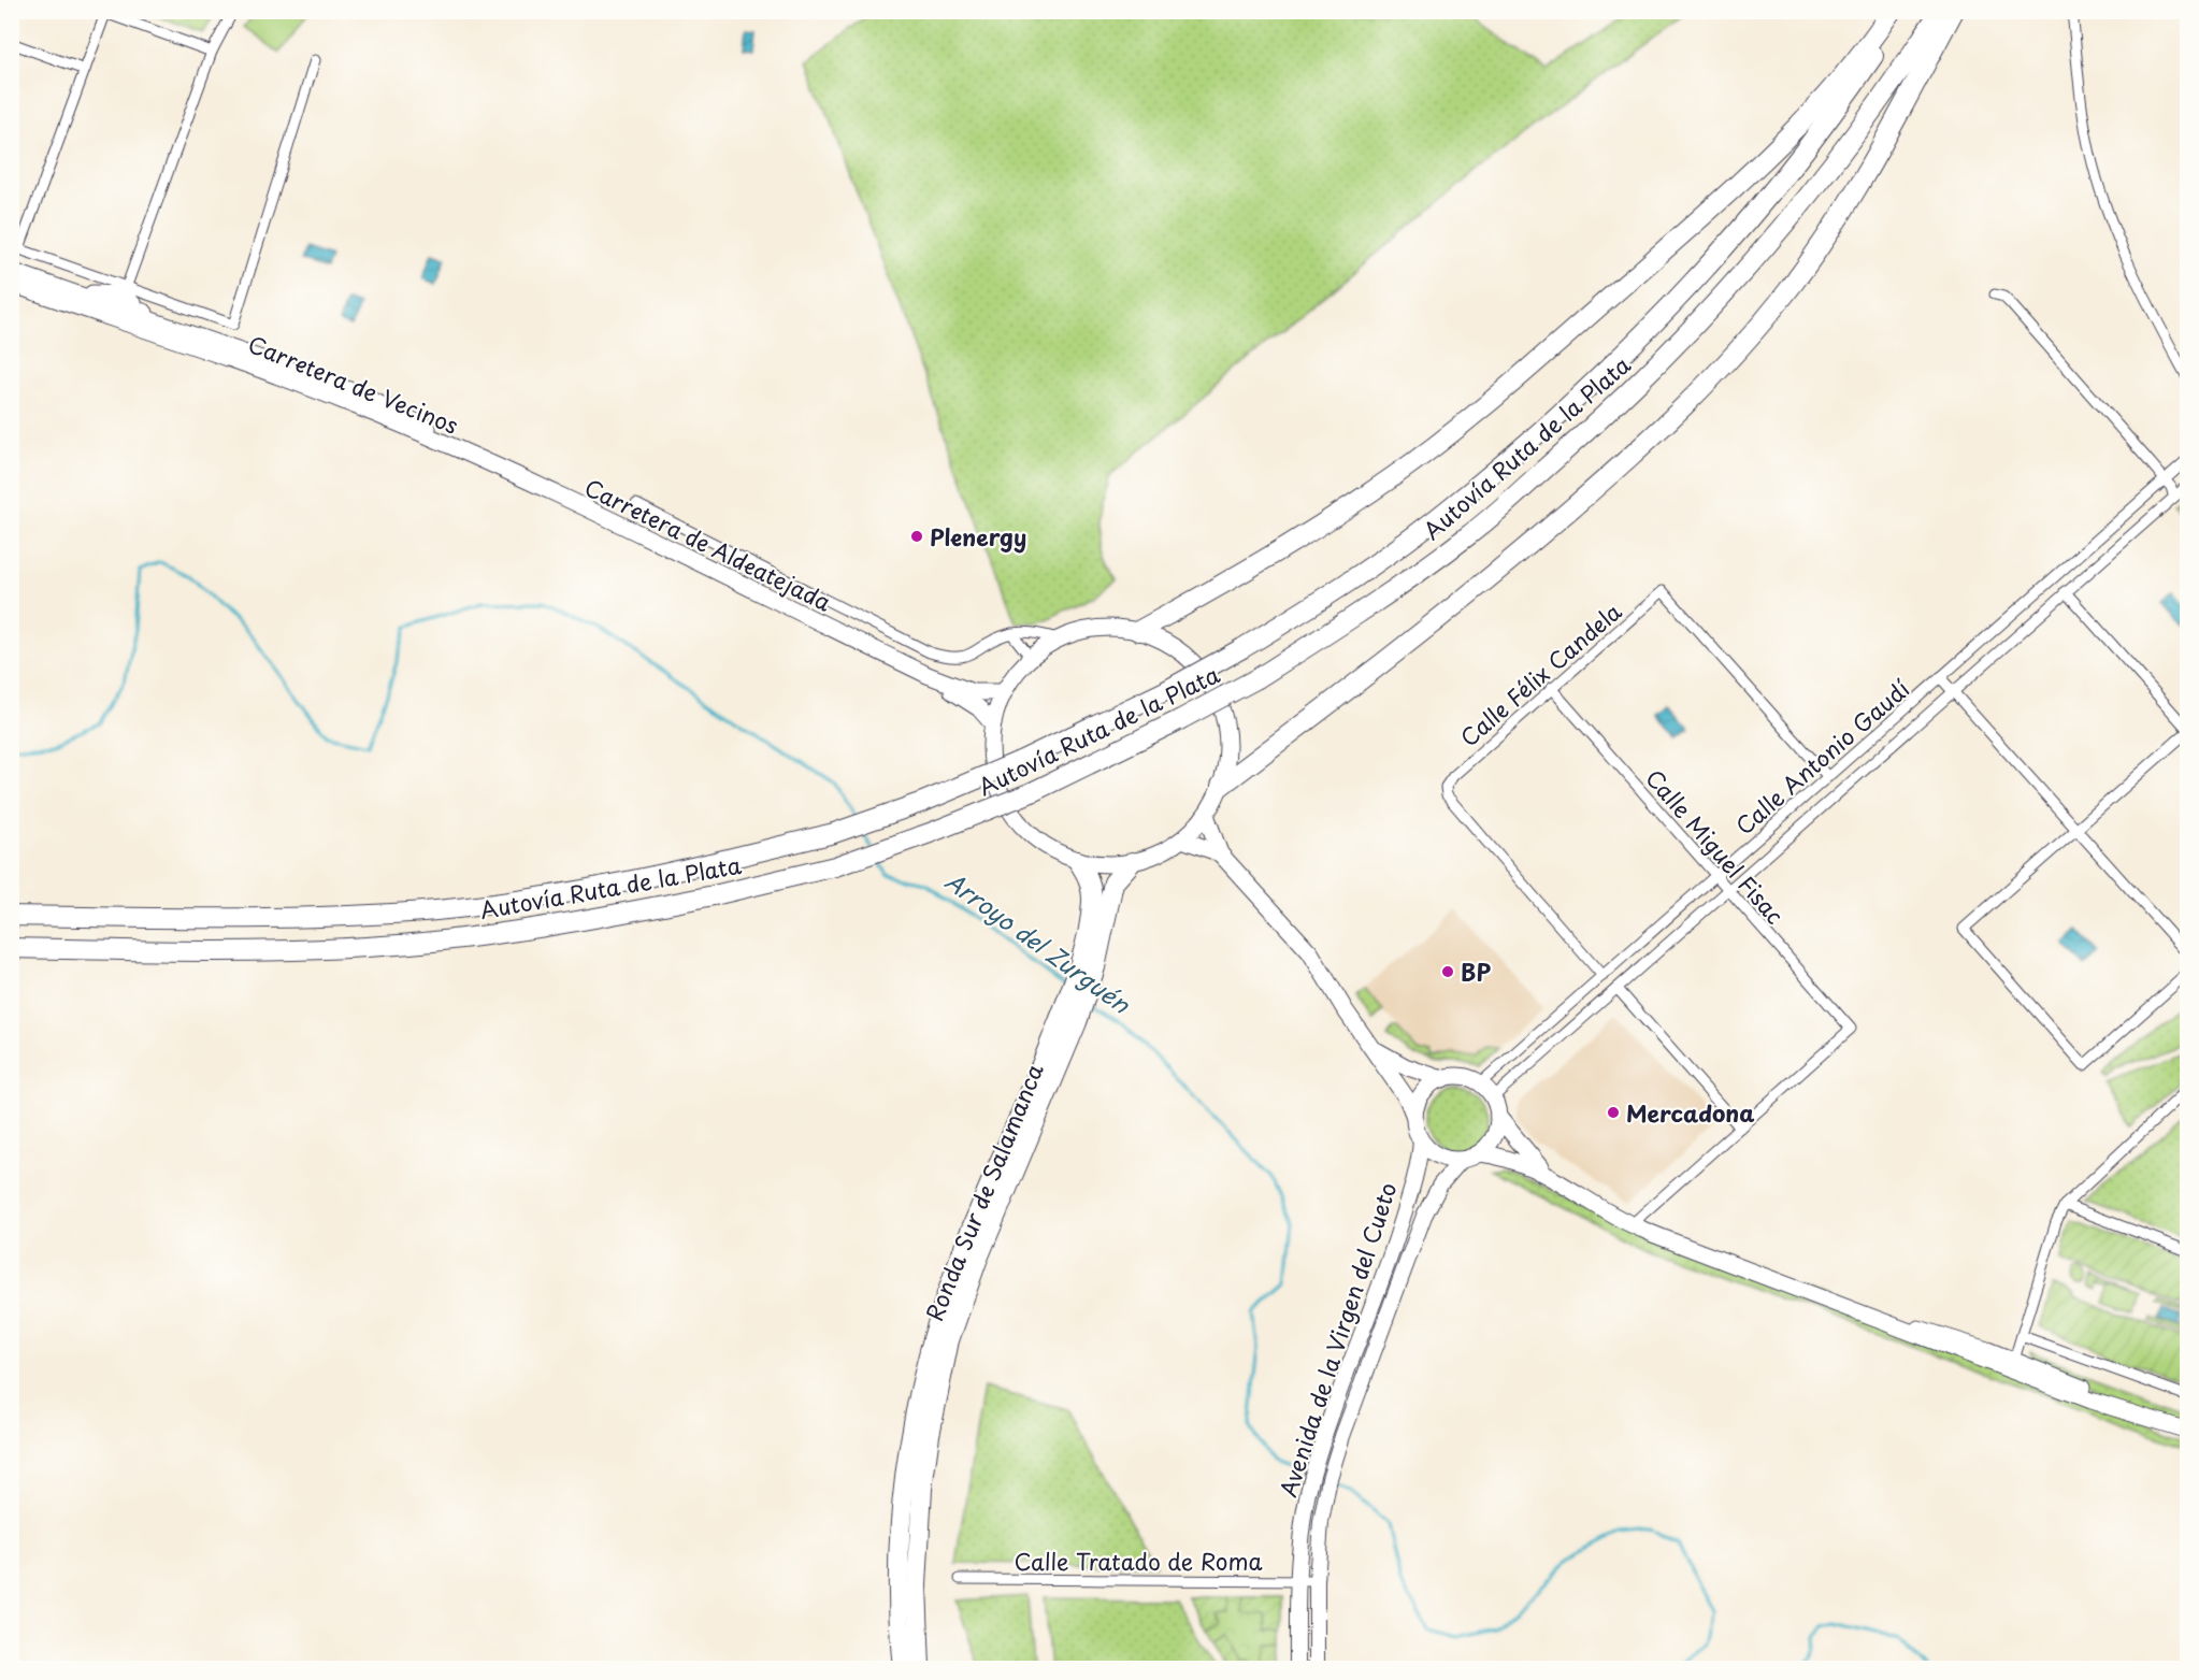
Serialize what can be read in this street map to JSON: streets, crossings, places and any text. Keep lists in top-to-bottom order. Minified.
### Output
{"streets":{"highway":["Autovía Ruta de la Plata","Ronda Sur de Salamanca"],"main road":["Carretera de Vecinos","Carretera de Aldeatejada","Avenida de la Virgen del Cueto"],"street":["Calle Félix Candela","Calle Antonio Gaudí","Calle Miguel Fisac","Calle Tratado de Roma"]},"crossings":[["Carretera de Vecinos","Carretera de Aldeatejada"],["Calle Félix Candela","Calle Antonio Gaudí"],["Calle Félix Candela","Calle Miguel Fisac"],["Calle Antonio Gaudí","Calle Miguel Fisac"],["Calle Antonio Gaudí","Avenida de la Virgen del Cueto"],["Avenida de la Virgen del Cueto","Calle Tratado de Roma"]],"water":["Arroyo del Zurguén"],"places":["Plenergy","BP","Mercadona"]}
